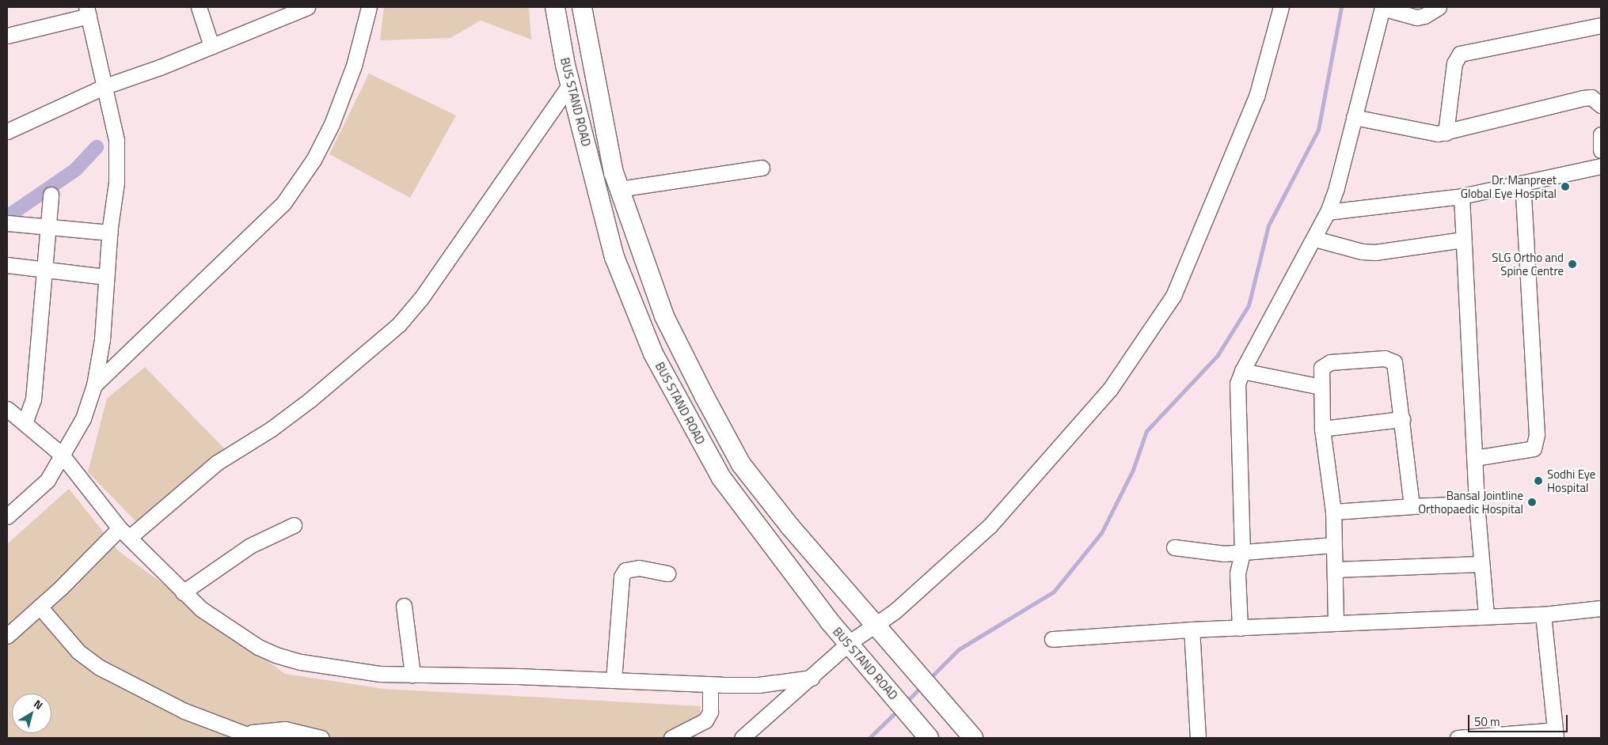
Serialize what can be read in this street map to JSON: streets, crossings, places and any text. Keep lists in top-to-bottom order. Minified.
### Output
{"streets":{"main road":["BUS STAND ROAD"]},"places":["Dr. Manpreet Global Eye Hospital","SLG Ortho and Spine Centre","Sodhi Eye Hospital","Bansal Jointline Orthopaedic Hospital"],"scale_bar":"50 m","north":"top right"}
